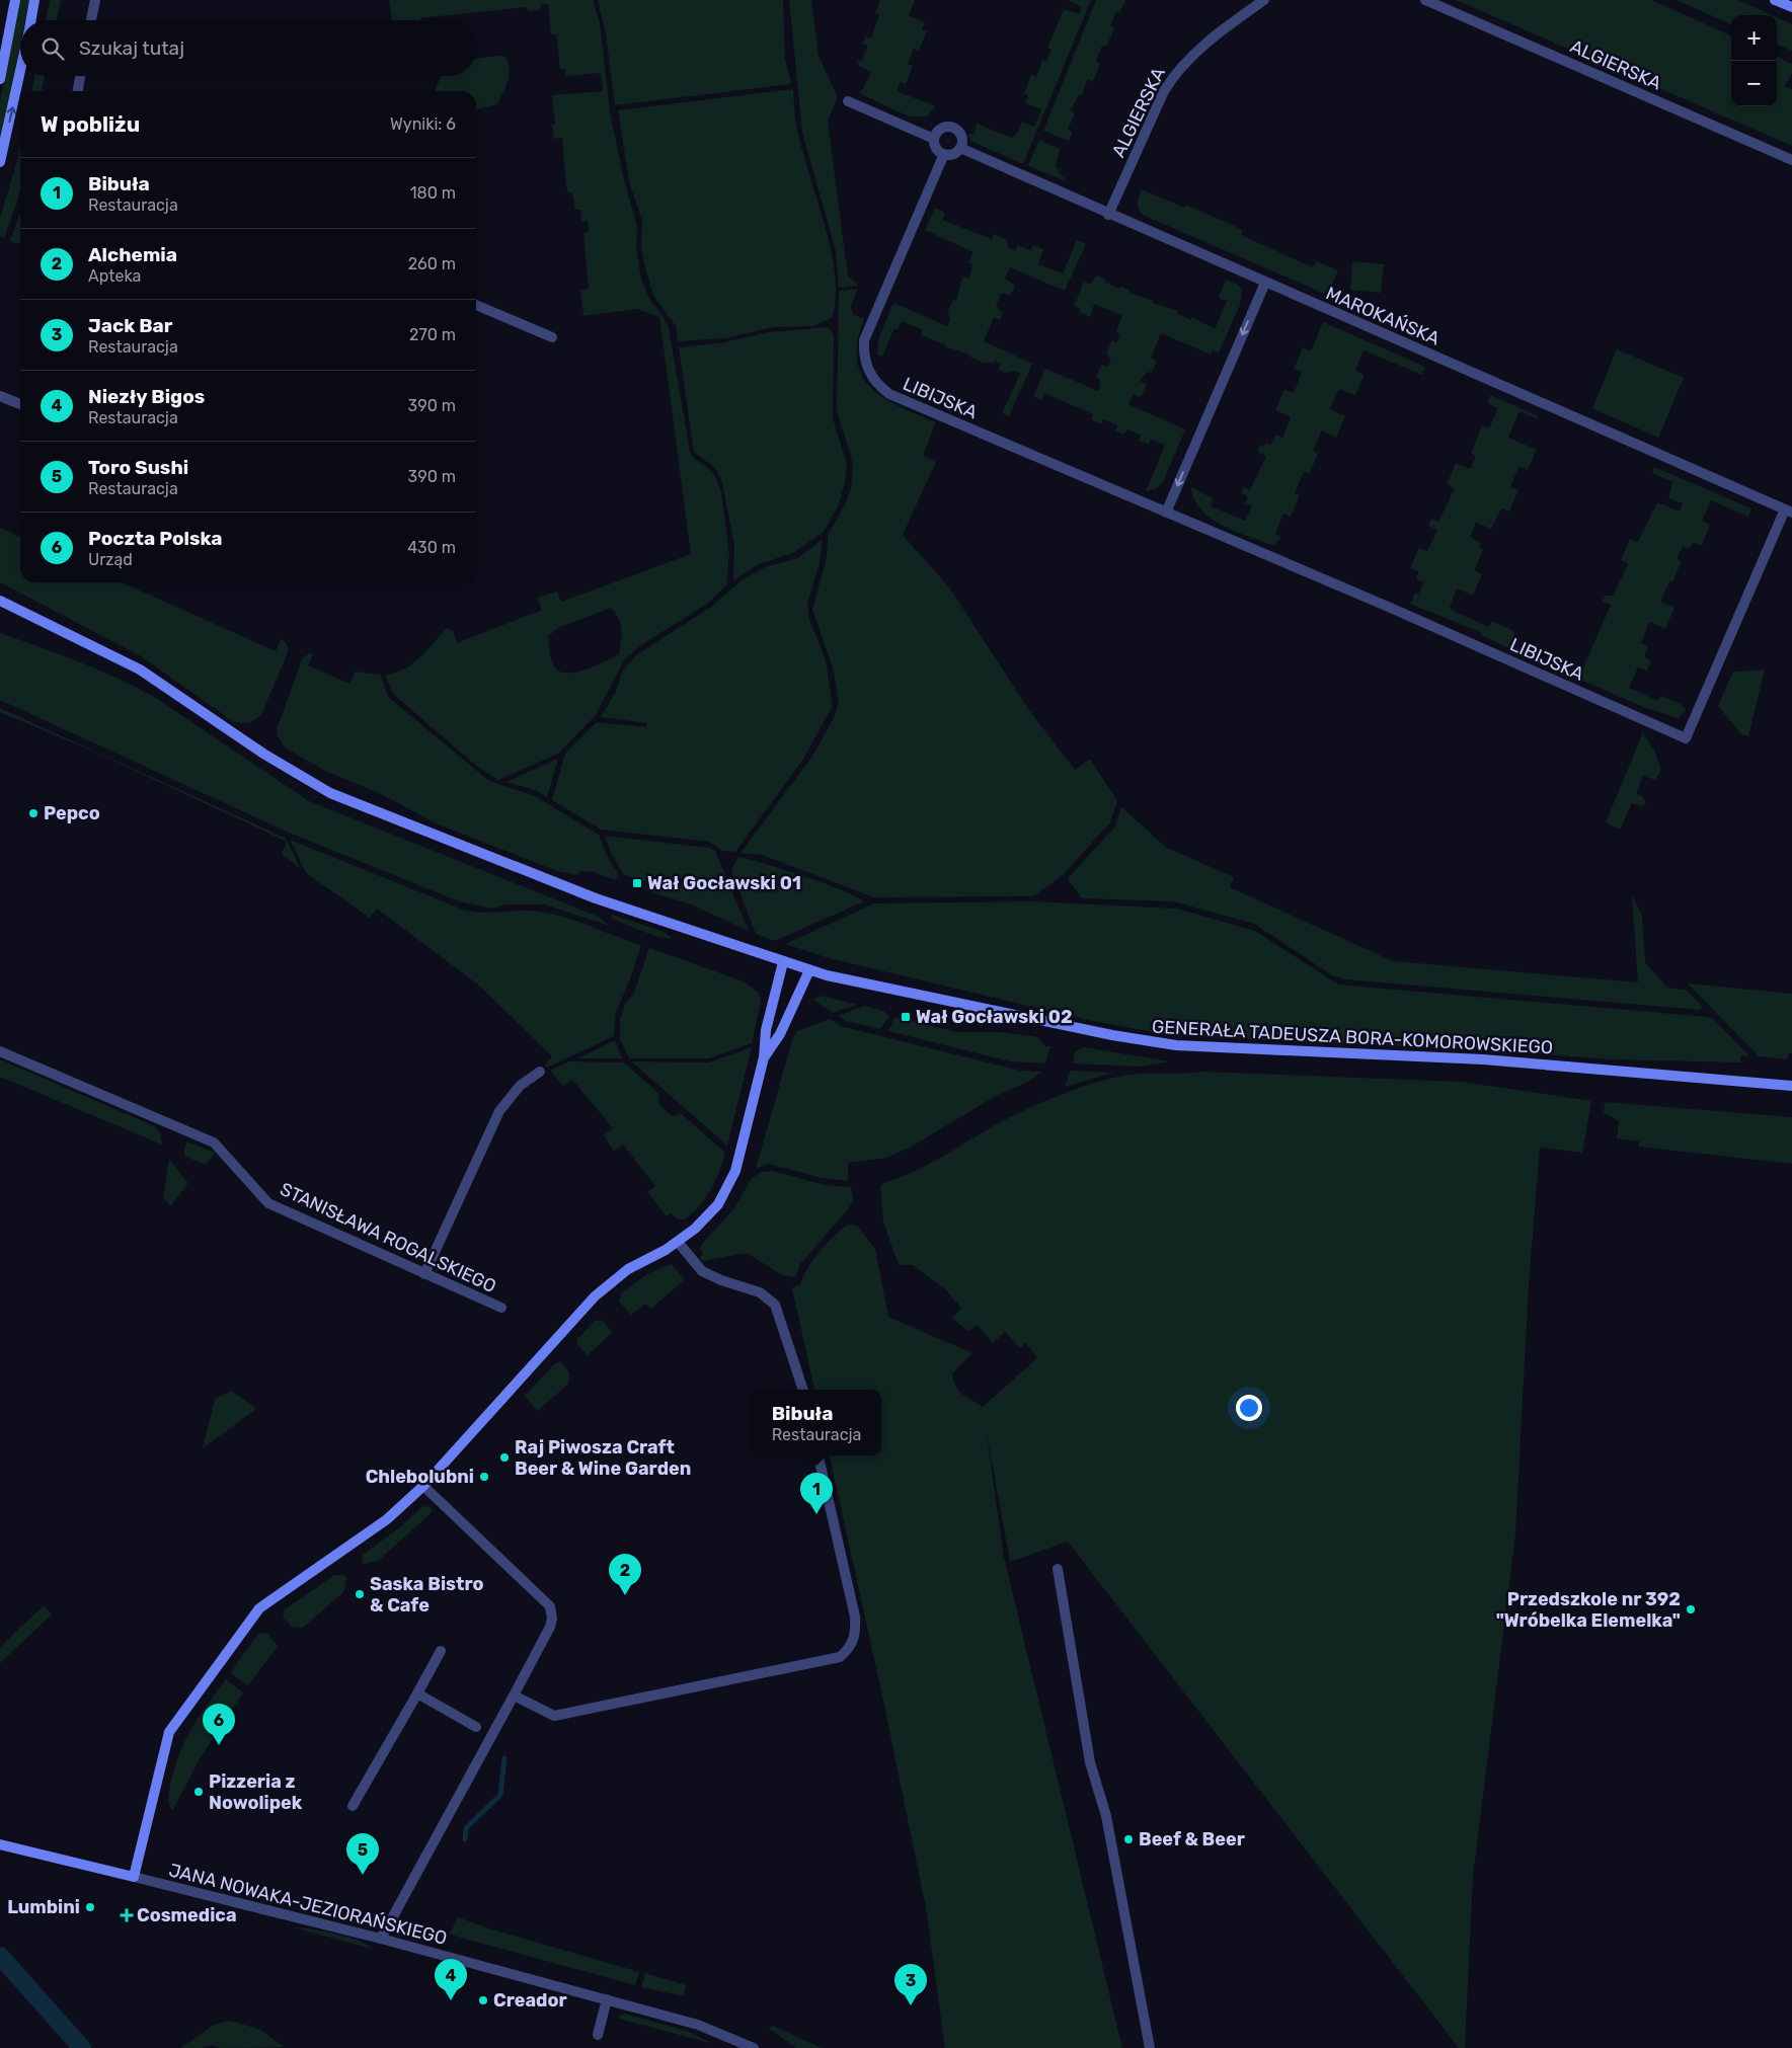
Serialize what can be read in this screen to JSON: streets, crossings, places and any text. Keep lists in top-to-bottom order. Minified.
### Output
{"streets":{"street":["ALGIERSKA","MAROKAŃSKA","LIBIJSKA","GENERAŁA TADEUSZA BORA-KOMOROWSKIEGO","STANISŁAWA ROGALSKIEGO","JANA NOWAKA-JEZIORAŃSKIEGO"]},"crossings":[["ALGIERSKA","MAROKAŃSKA"],["MAROKAŃSKA","LIBIJSKA"]],"places":{"other":["Pepco","Raj Piwosza Craft Beer & Wine Garden","Chlebolubni","Saska Bistro & Cafe","Przedszkole nr 392 \"Wróbelka Elemelka\"","Pizzeria z Nowolipek","Beef & Beer","Lumbini","Creador"],"transit":["Wał Gocławski 01","Wał Gocławski 02"],"health":["Cosmedica"]},"page":{"map_buttons":["+","−"],"search":"Szukaj tutaj","heading":["W pobliżu","Wyniki: 6"],"list":[{"mark":"1","name":"Bibuła","note":"Restauracja","value":"180 m"},{"mark":"2","name":"Alchemia","note":"Apteka","value":"260 m"},{"mark":"3","name":"Jack Bar","note":"Restauracja","value":"270 m"},{"mark":"4","name":"Niezły Bigos","note":"Restauracja","value":"390 m"},{"mark":"5","name":"Toro Sushi","note":"Restauracja","value":"390 m"},{"mark":"6","name":"Poczta Polska","note":"Urząd","value":"430 m"}],"popup":["Bibuła","Restauracja"],"pins":["1","2","6","5","4","3"]}}
